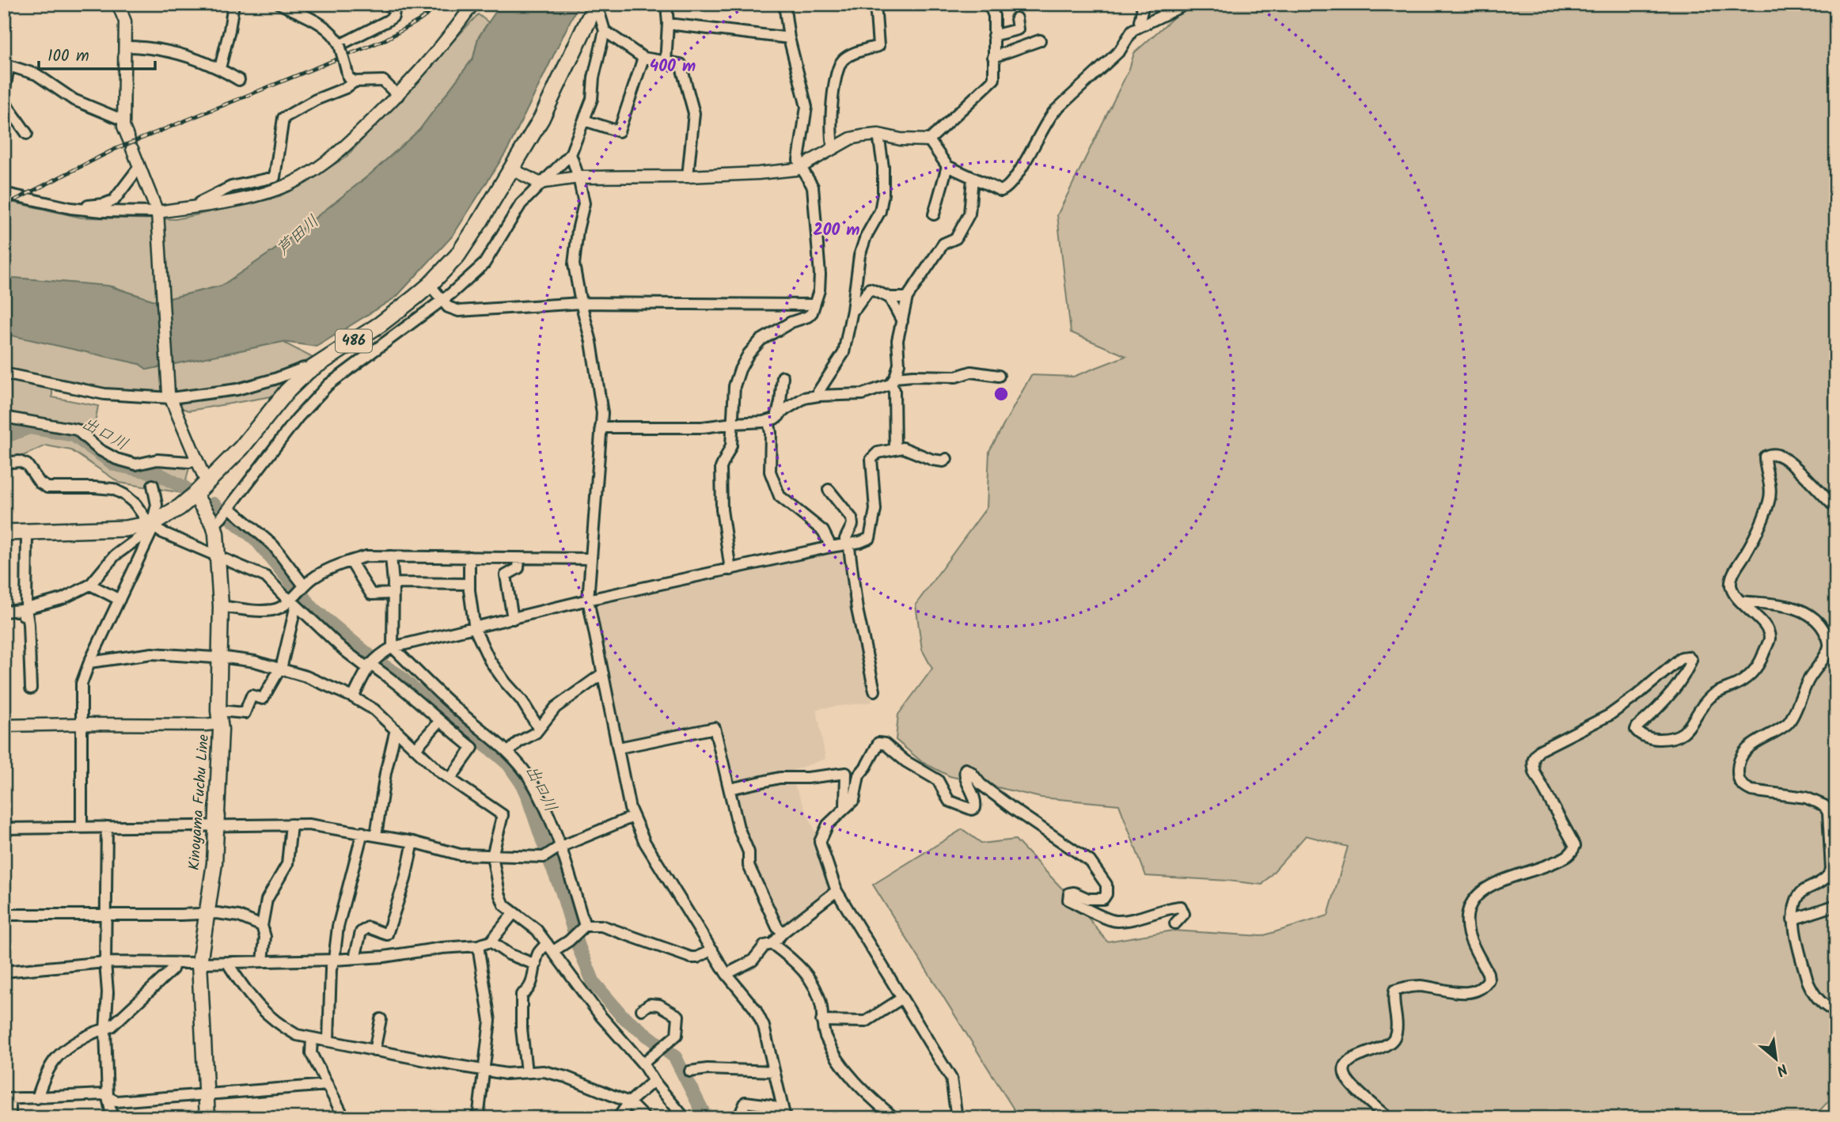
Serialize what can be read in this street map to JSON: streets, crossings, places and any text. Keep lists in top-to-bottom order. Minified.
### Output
{"streets":{"highway":["486"],"main road":["Kinoyama Fuchu Line"]},"crossings":[["486","Kinoyama Fuchu Line"]],"water":["芦田川","出口川"],"scale_bar":"100 m","north":"bottom right","rings":["400 m","200 m"]}
